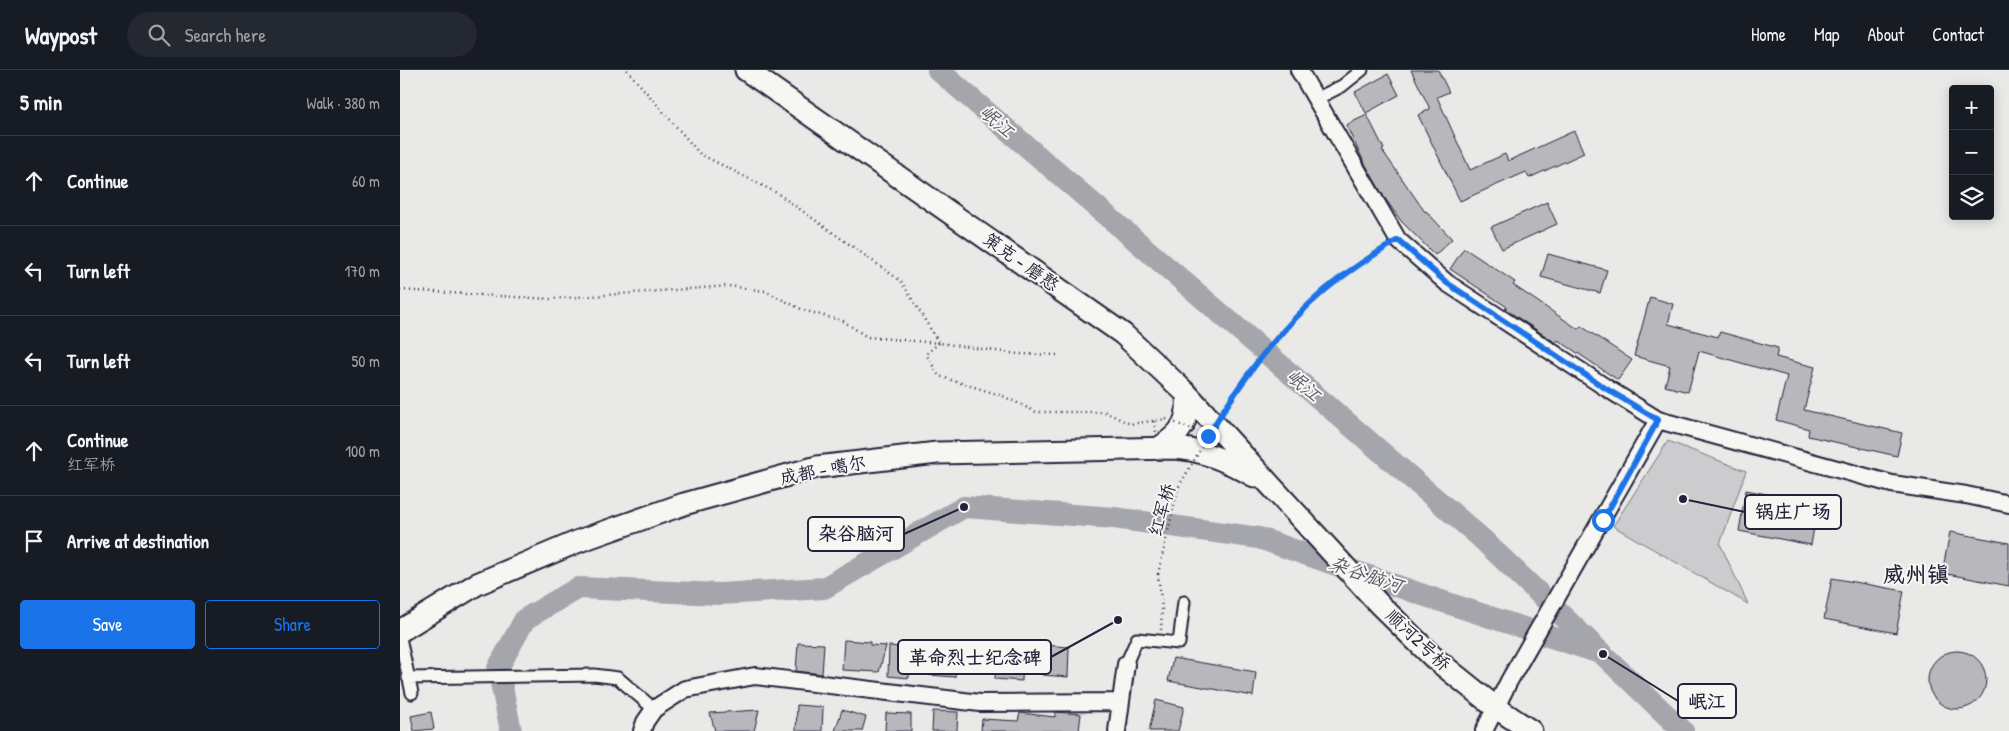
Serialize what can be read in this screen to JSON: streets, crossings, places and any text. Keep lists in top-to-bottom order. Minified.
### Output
{"streets":{"highway":["策克 - 磨憨","成都 - 噶尔","顺河2号桥"],"path":["红军桥"]},"crossings":[["策克 - 磨憨","成都 - 噶尔"],["策克 - 磨憨","顺河2号桥"],["成都 - 噶尔","顺河2号桥"]],"districts":["威州镇"],"water":["岷江","杂谷脑河"],"places":["锅庄广场","杂谷脑河","革命烈士纪念碑","岷江"],"page":{"header":"Waypost","search":"Search here","nav":["Home","Map","About","Contact"],"heading":["5 min","Walk · 380 m"],"map_buttons":["+","−"],"list":[["Continue","60 m"],["Turn left","170 m"],["Turn left","50 m"],["Continue","红军桥","100 m"],"Arrive at destination"],"buttons":["Save","Share"]}}
